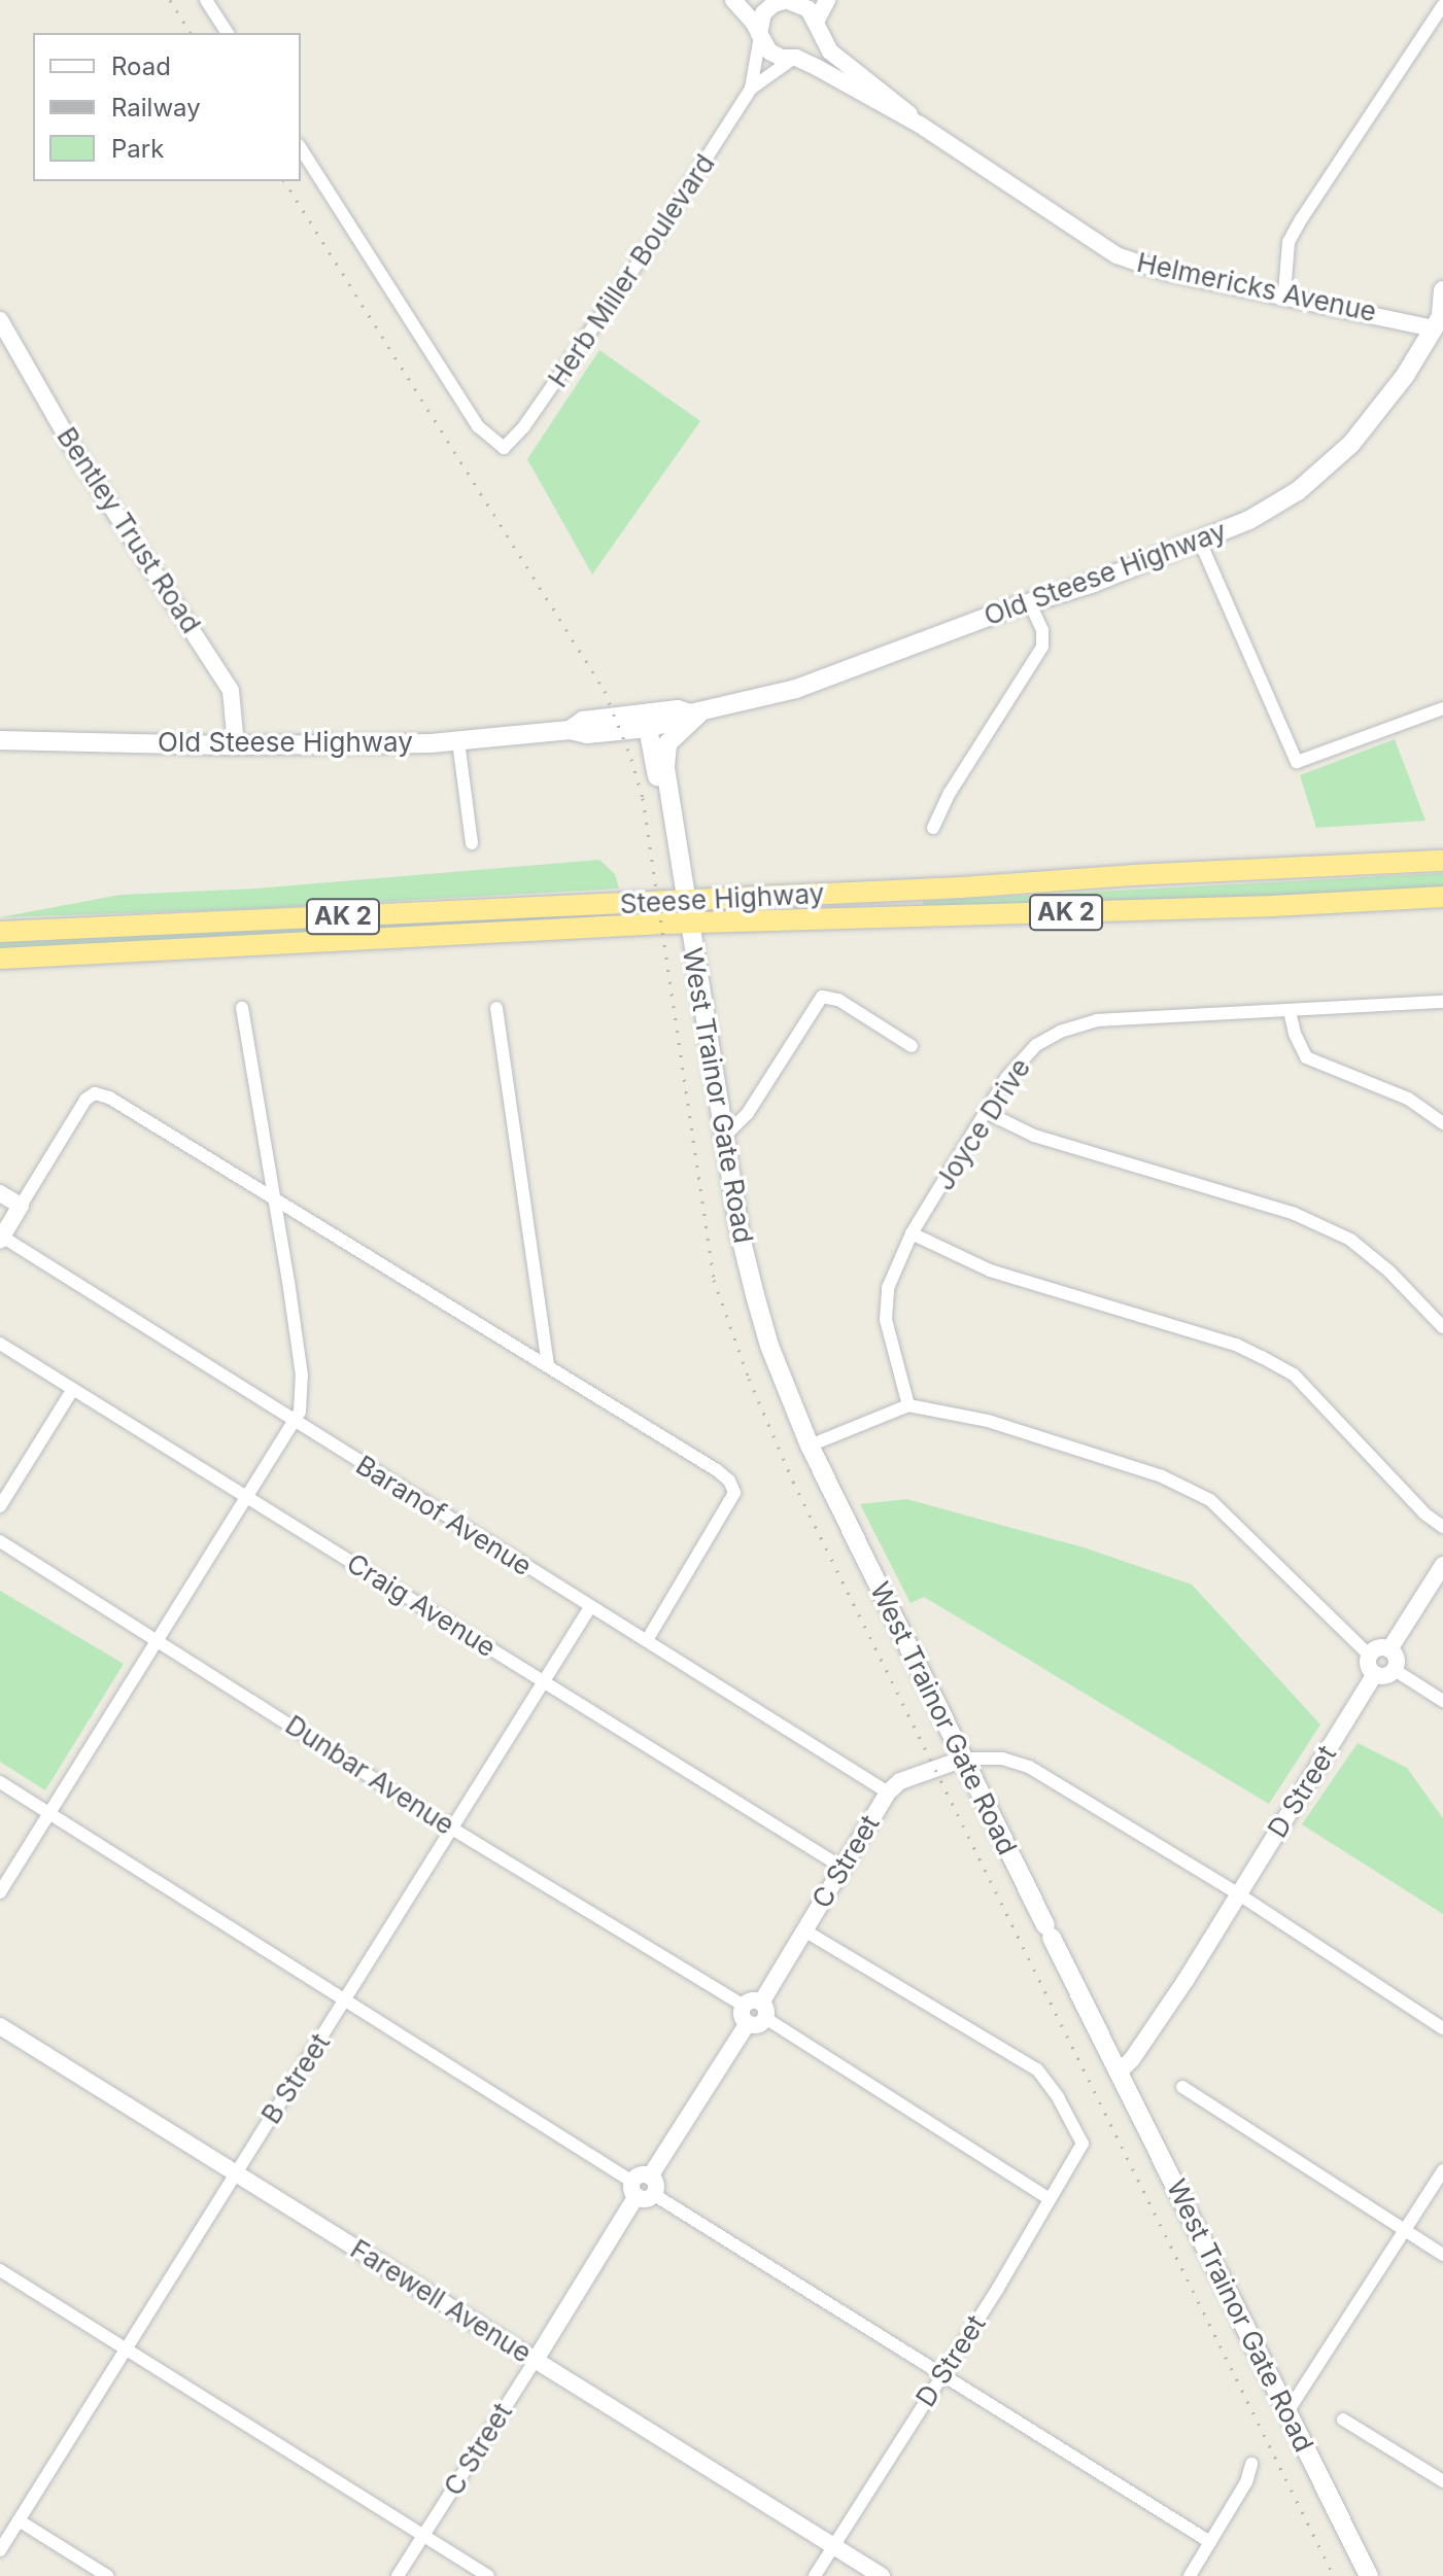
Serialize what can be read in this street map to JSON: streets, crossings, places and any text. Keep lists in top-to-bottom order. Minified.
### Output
{"streets":{"highway":["Steese Highway","AK 2"],"main road":["Old Steese Highway","West Trainor Gate Road"],"street":["Herb Miller Boulevard","Helmericks Avenue","Bentley Trust Road","Joyce Drive","Baranof Avenue","Craig Avenue","Dunbar Avenue","D Street","C Street","B Street","Farewell Avenue"]},"crossings":[["Herb Miller Boulevard","Helmericks Avenue"],["Helmericks Avenue","Old Steese Highway"],["Bentley Trust Road","Old Steese Highway"],["Old Steese Highway","West Trainor Gate Road"],["Steese Highway","West Trainor Gate Road"],["West Trainor Gate Road","D Street"],["West Trainor Gate Road","C Street"],["Baranof Avenue","C Street"],["Baranof Avenue","B Street"],["Craig Avenue","C Street"],["Craig Avenue","B Street"],["Dunbar Avenue","D Street"],["Dunbar Avenue","C Street"],["Dunbar Avenue","B Street"],["D Street","C Street"],["D Street","Farewell Avenue"],["C Street","Farewell Avenue"],["B Street","Farewell Avenue"]],"legend":["Road","Railway","Park"]}
